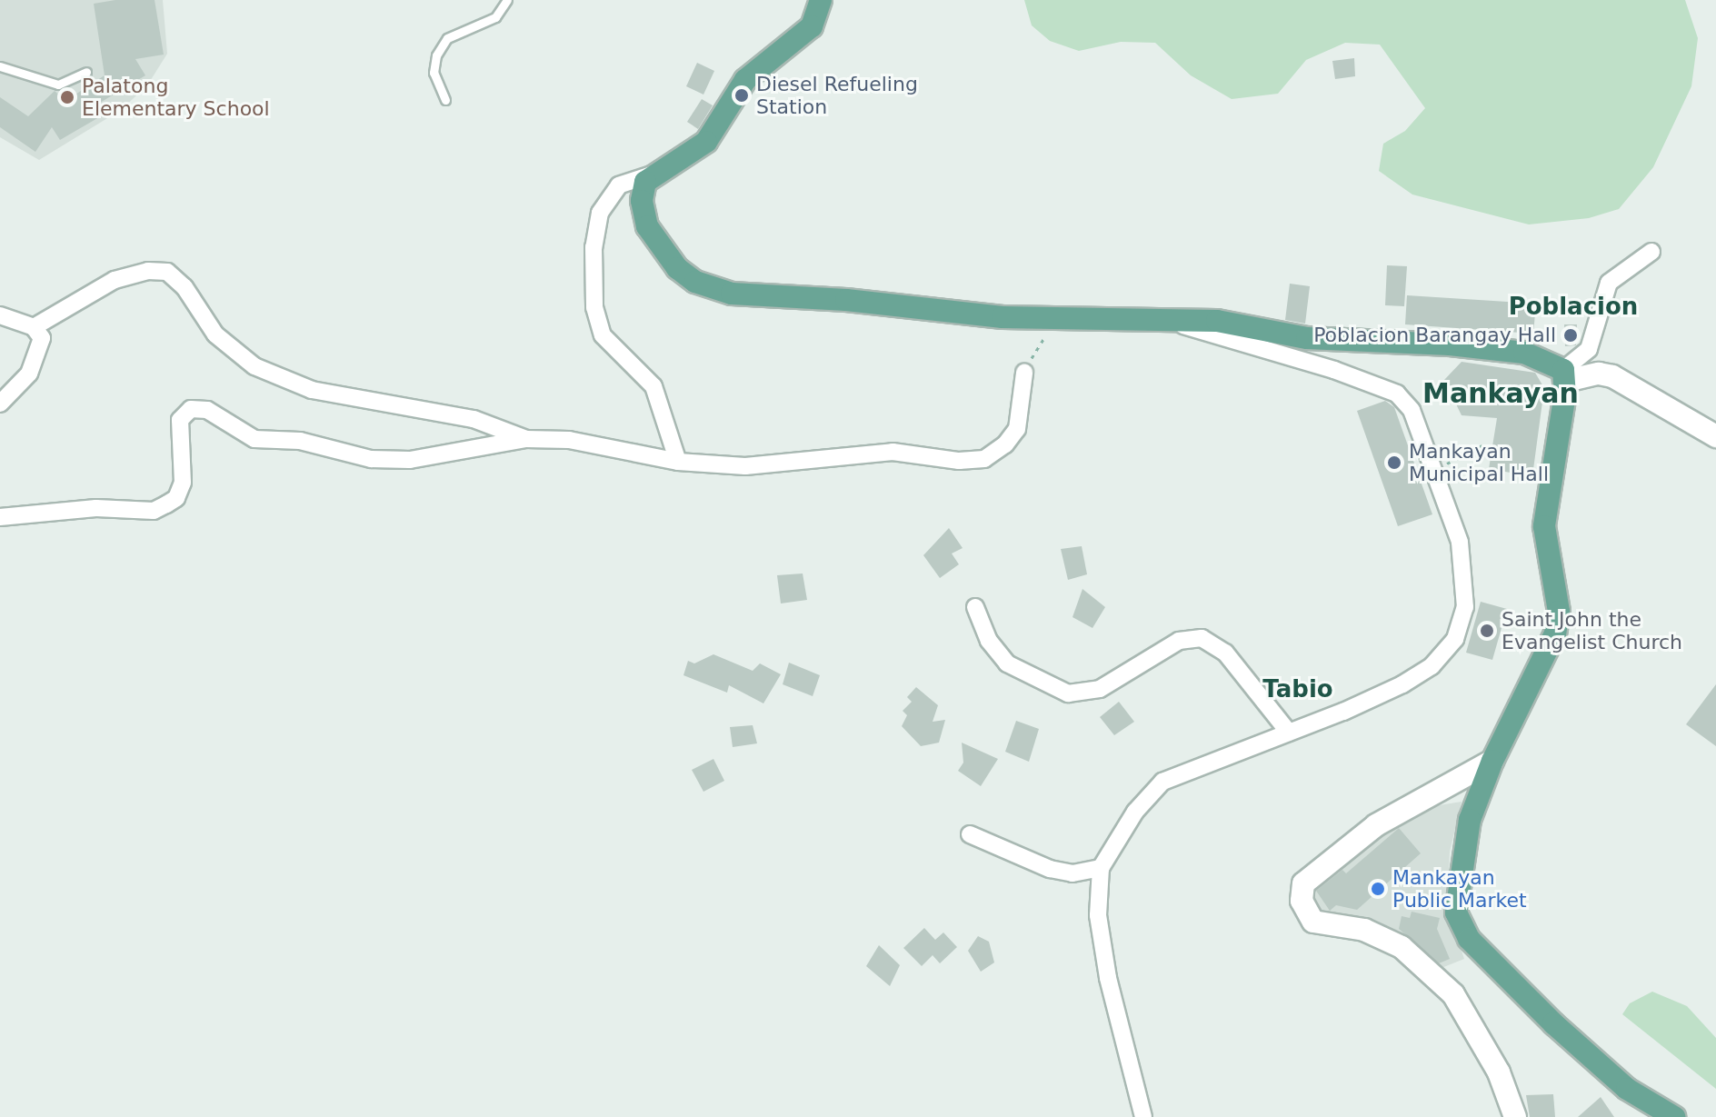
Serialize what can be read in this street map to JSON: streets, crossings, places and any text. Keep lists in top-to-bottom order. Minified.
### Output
{"districts":["Poblacion","Mankayan","Tabio"],"places":["Diesel Refueling Station","Palatong Elementary School","Poblacion Barangay Hall","Mankayan Municipal Hall","Saint John the Evangelist Church","Mankayan Public Market"]}
